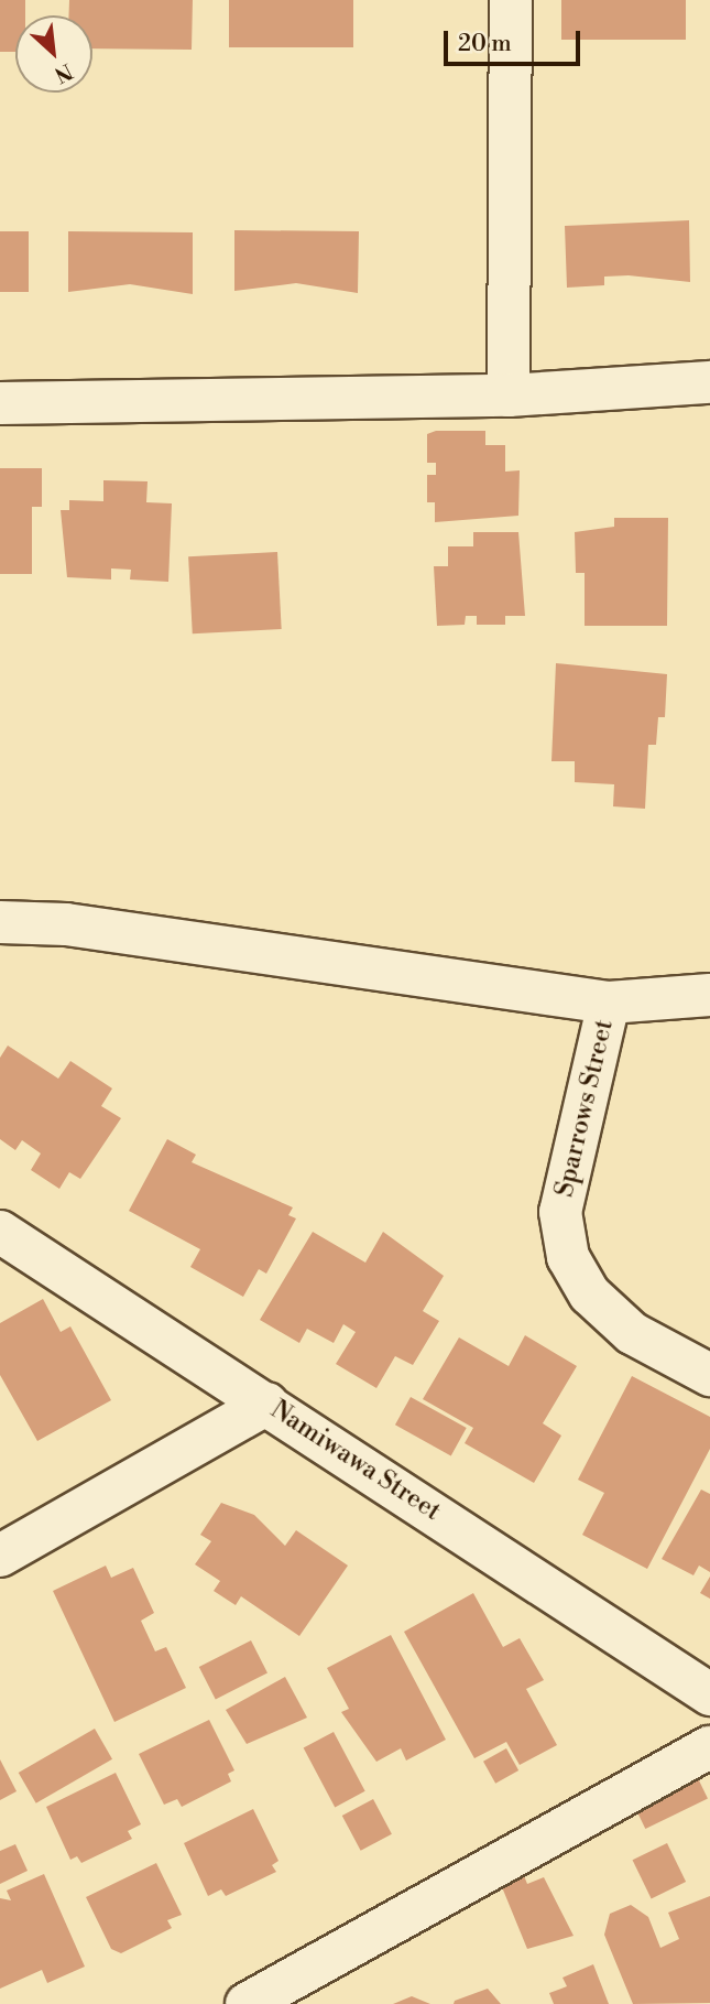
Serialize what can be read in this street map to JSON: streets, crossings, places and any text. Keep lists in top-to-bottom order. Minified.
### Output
{"streets":{"street":["Sparrows Street","Namiwawa Street"]},"scale_bar":"20 m","north":"bottom right"}
